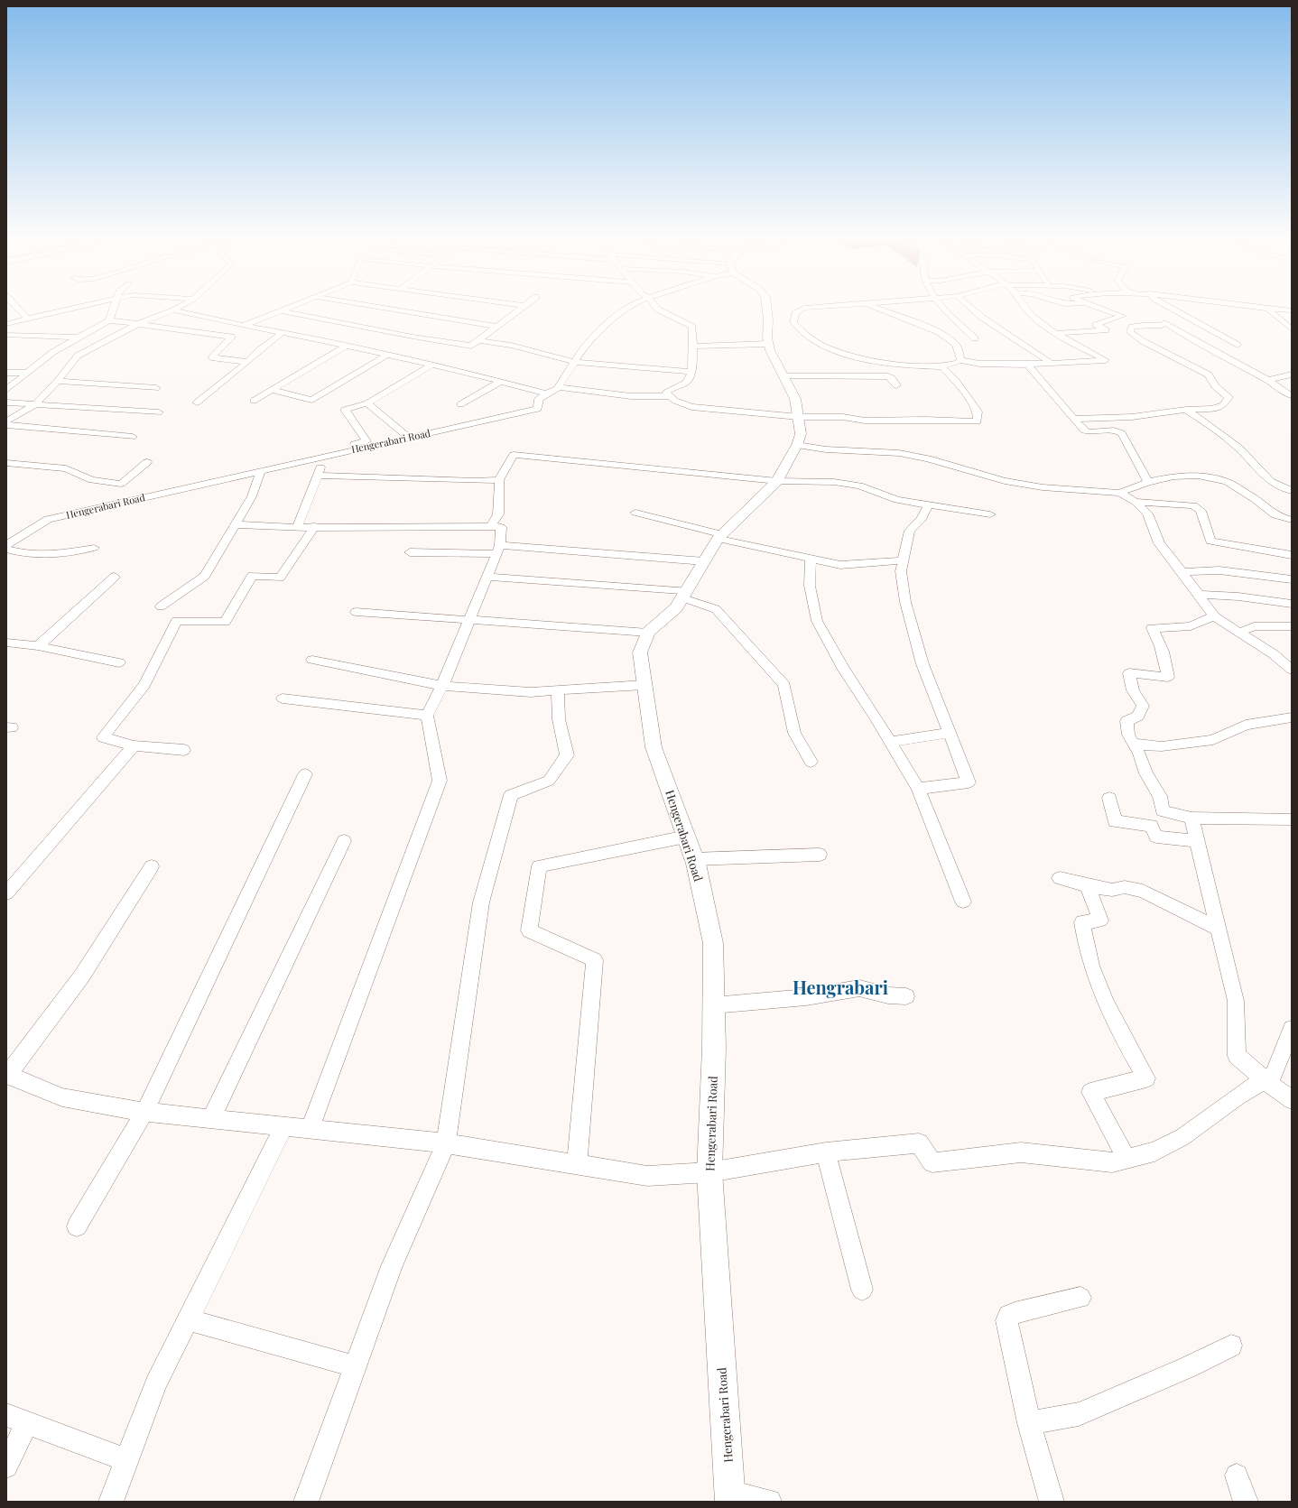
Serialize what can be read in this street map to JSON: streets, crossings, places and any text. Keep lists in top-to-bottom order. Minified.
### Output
{"streets":{"main road":["Hengerabari Road"]},"districts":["Hengrabari"]}
